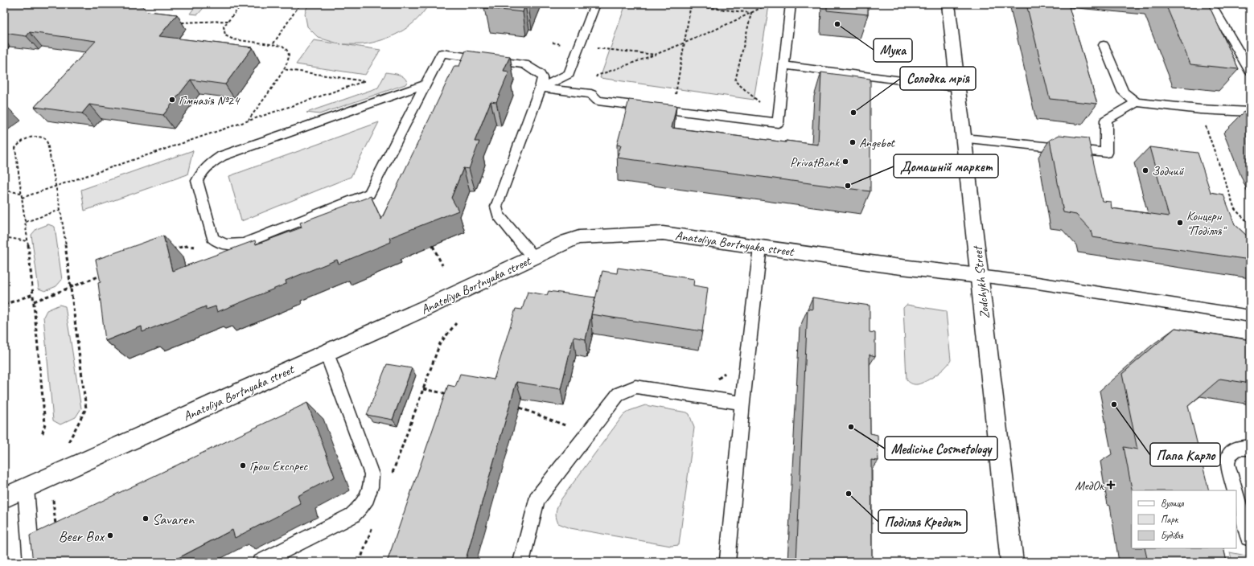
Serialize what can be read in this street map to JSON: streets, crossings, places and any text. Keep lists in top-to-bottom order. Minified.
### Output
{"streets":{"street":["Anatoliya Bortnyaka street","Zodchykh Street"]},"crossings":[["Anatoliya Bortnyaka street","Zodchykh Street"]],"places":{"other":["Мука","Гімназія №24","Солодка мрія","Angebot","PrivatBank","Зодчий","Домашній маркет","Концерн \"Поділля\"","Папа Карло","Medicine Cosmetology","Грош Експрес","Поділля Кредит","Savaren","Beer Box"],"health":["МедОк"]},"legend":["Вулиця","Парк","Будівля"]}
